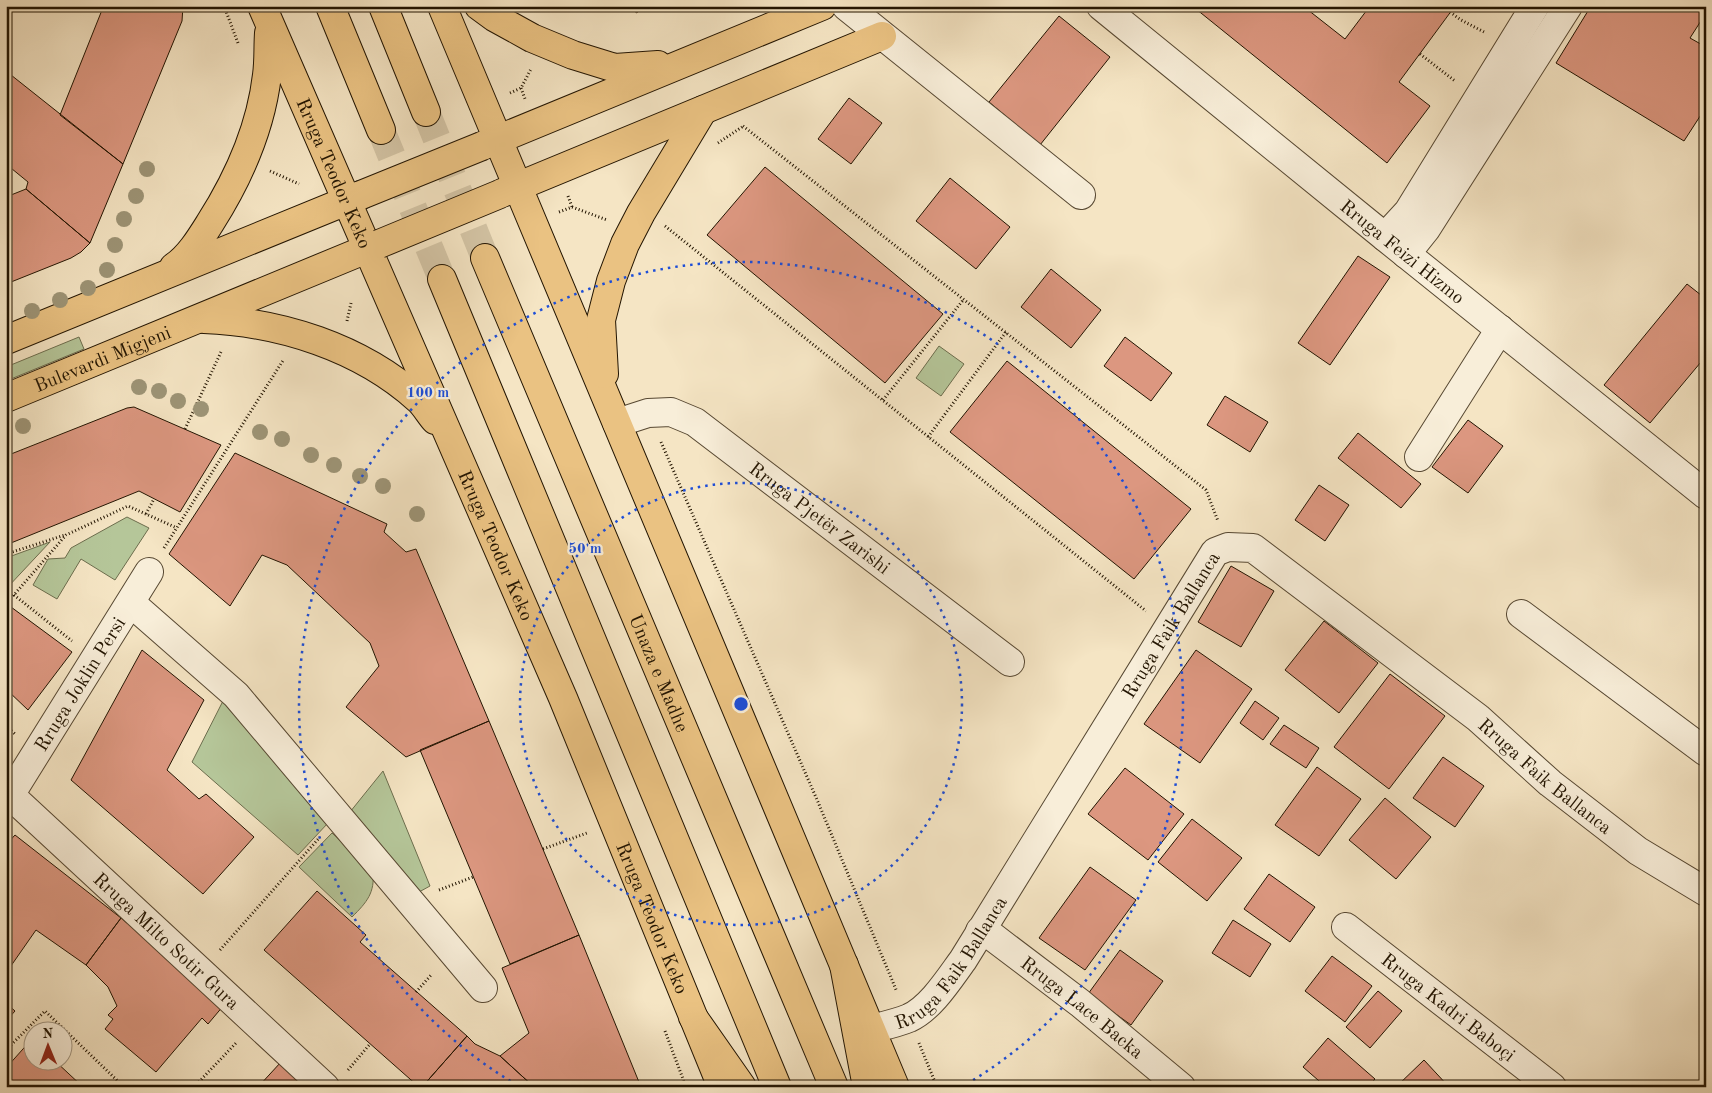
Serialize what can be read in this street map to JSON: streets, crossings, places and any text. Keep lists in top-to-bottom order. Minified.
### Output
{"streets":{"main road":["Rruga Teodor Keko","Bulevardi Migjeni","Unaza e Madhe"],"street":["Rruga Feizi Hizmo","Rruga Pjetër Zarishi","Rruga Faik Ballanca","Rruga Joklin Persi","Rruga Milto Sotir Gura","Rruga Kadri Baboçi","Rruga Lace Backa"]},"crossings":[["Rruga Teodor Keko","Bulevardi Migjeni"],["Rruga Faik Ballanca","Rruga Lace Backa"],["Rruga Joklin Persi","Rruga Milto Sotir Gura"]],"north":"top","rings":["100 m","50 m"]}
